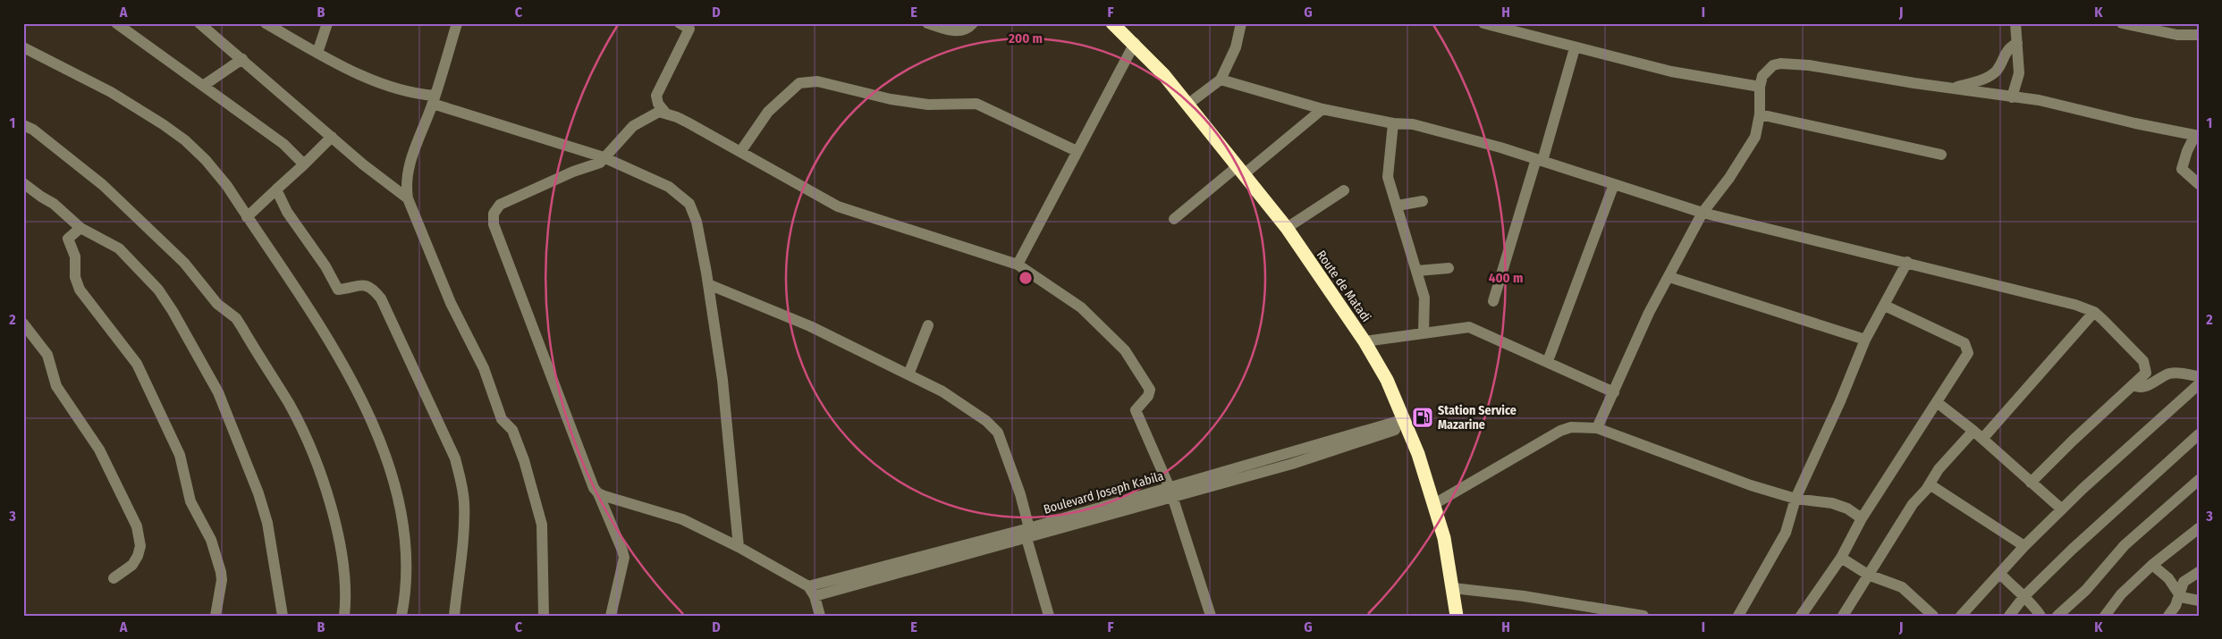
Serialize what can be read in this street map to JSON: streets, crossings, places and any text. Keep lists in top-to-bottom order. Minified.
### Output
{"streets":{"highway":["Route de Matadi"],"street":["Boulevard Joseph Kabila"]},"crossings":[["Route de Matadi","Boulevard Joseph Kabila"]],"places":{"fuel station":["Station Service Mazarine"]},"grid":{"columns":["A","B","C","D","E","F","G","H","I","J","K"],"rows":["1","2","3"]},"rings":["200 m","400 m"]}
